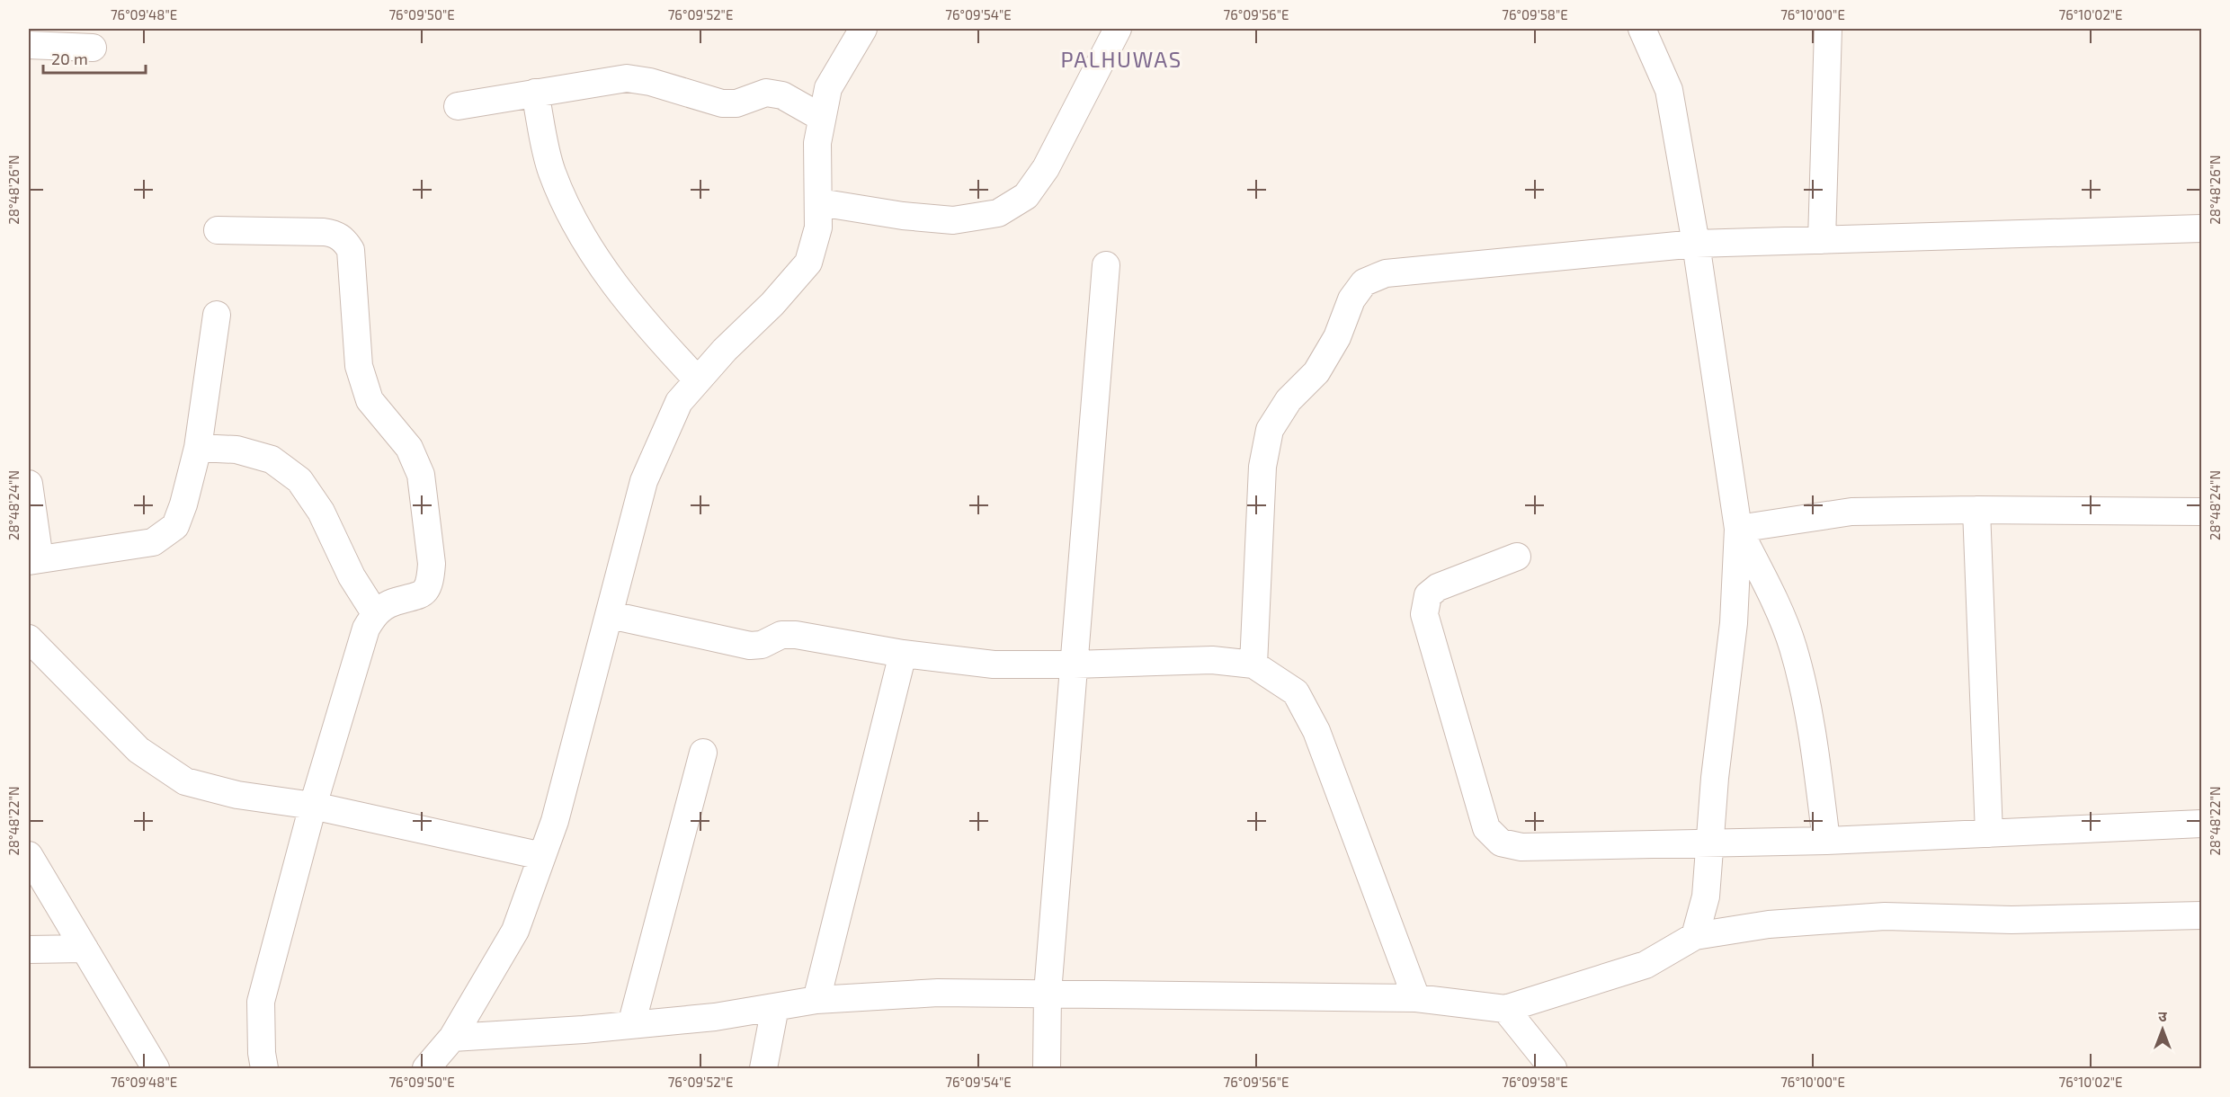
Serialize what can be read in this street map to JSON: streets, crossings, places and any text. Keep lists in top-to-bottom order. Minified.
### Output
{"districts":["PALHUWAS"],"scale_bar":"20 m","north":"top","coordinates":["76°09'48\"E","76°09'50\"E","76°09'52\"E","76°09'54\"E","76°09'56\"E","76°09'58\"E","76°10'00\"E","76°10'02\"E","28°48'26\"N","28°48'24\"N","28°48'22\"N"]}
